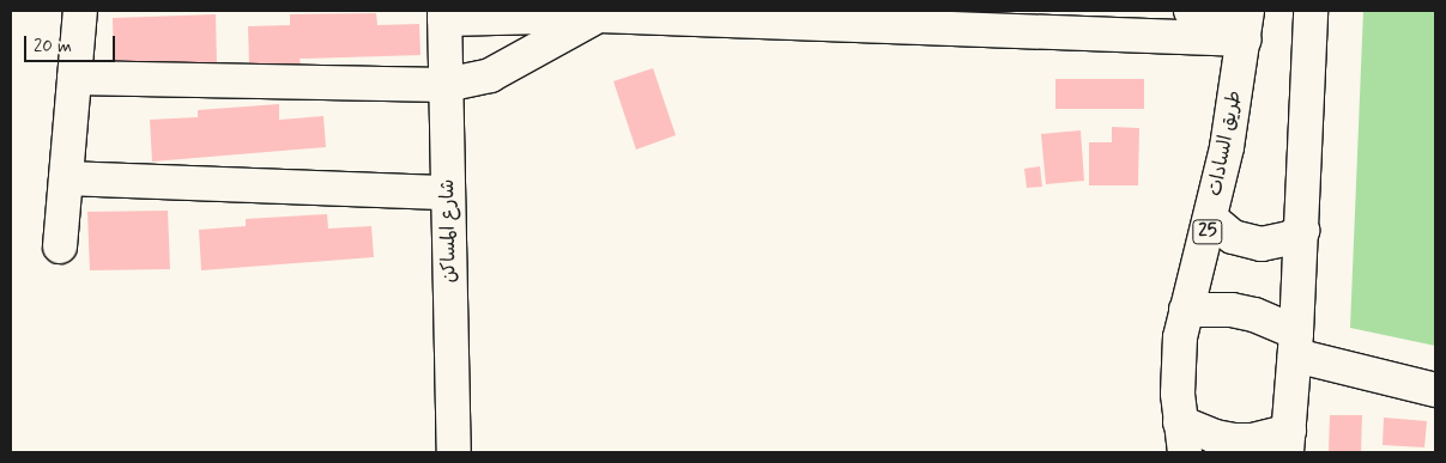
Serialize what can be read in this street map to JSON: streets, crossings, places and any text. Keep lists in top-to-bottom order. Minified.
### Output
{"streets":{"street":["طريق السادات","شارع المساكن","25"]},"scale_bar":"20 m"}
